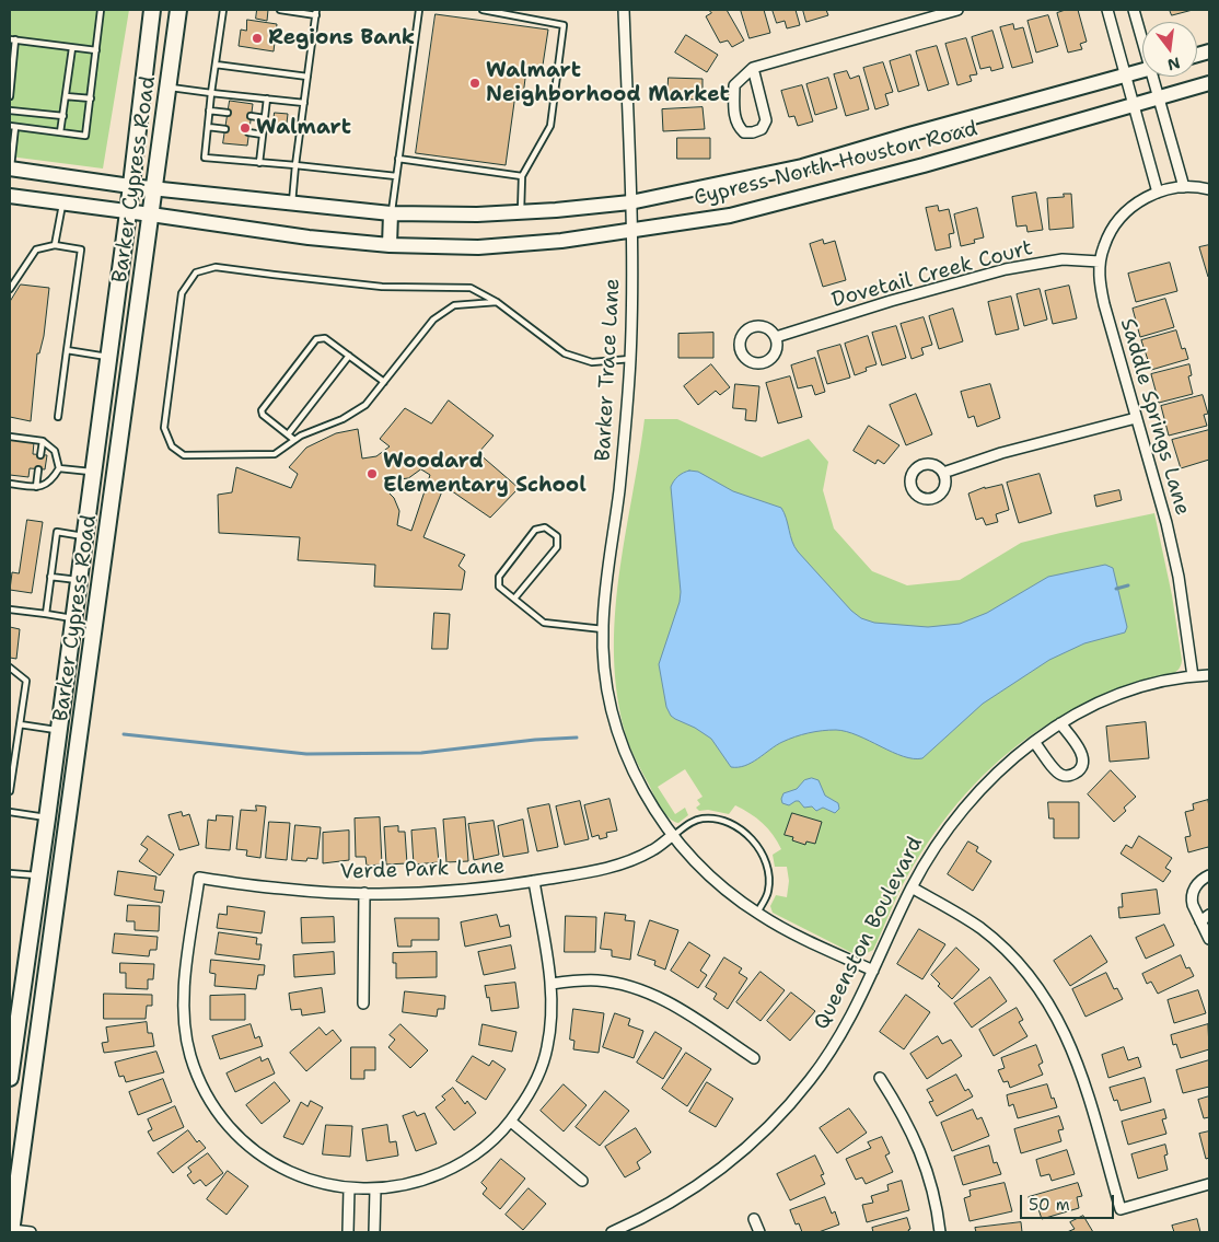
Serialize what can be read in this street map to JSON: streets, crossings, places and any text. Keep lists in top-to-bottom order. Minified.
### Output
{"streets":{"main road":["Cypress North Houston Road","Barker Cypress Road"],"street":["Dovetail Creek Court","Barker Trace Lane","Saddle Springs Lane","Verde Park Lane","Queenston Boulevard"]},"crossings":[["Cypress North Houston Road","Barker Cypress Road"],["Cypress North Houston Road","Barker Trace Lane"],["Dovetail Creek Court","Saddle Springs Lane"],["Barker Trace Lane","Verde Park Lane"],["Barker Trace Lane","Queenston Boulevard"],["Saddle Springs Lane","Queenston Boulevard"]],"places":["Regions Bank","Walmart Neighborhood Market","Walmart","Woodard Elementary School"],"scale_bar":"50 m","north":"bottom"}
